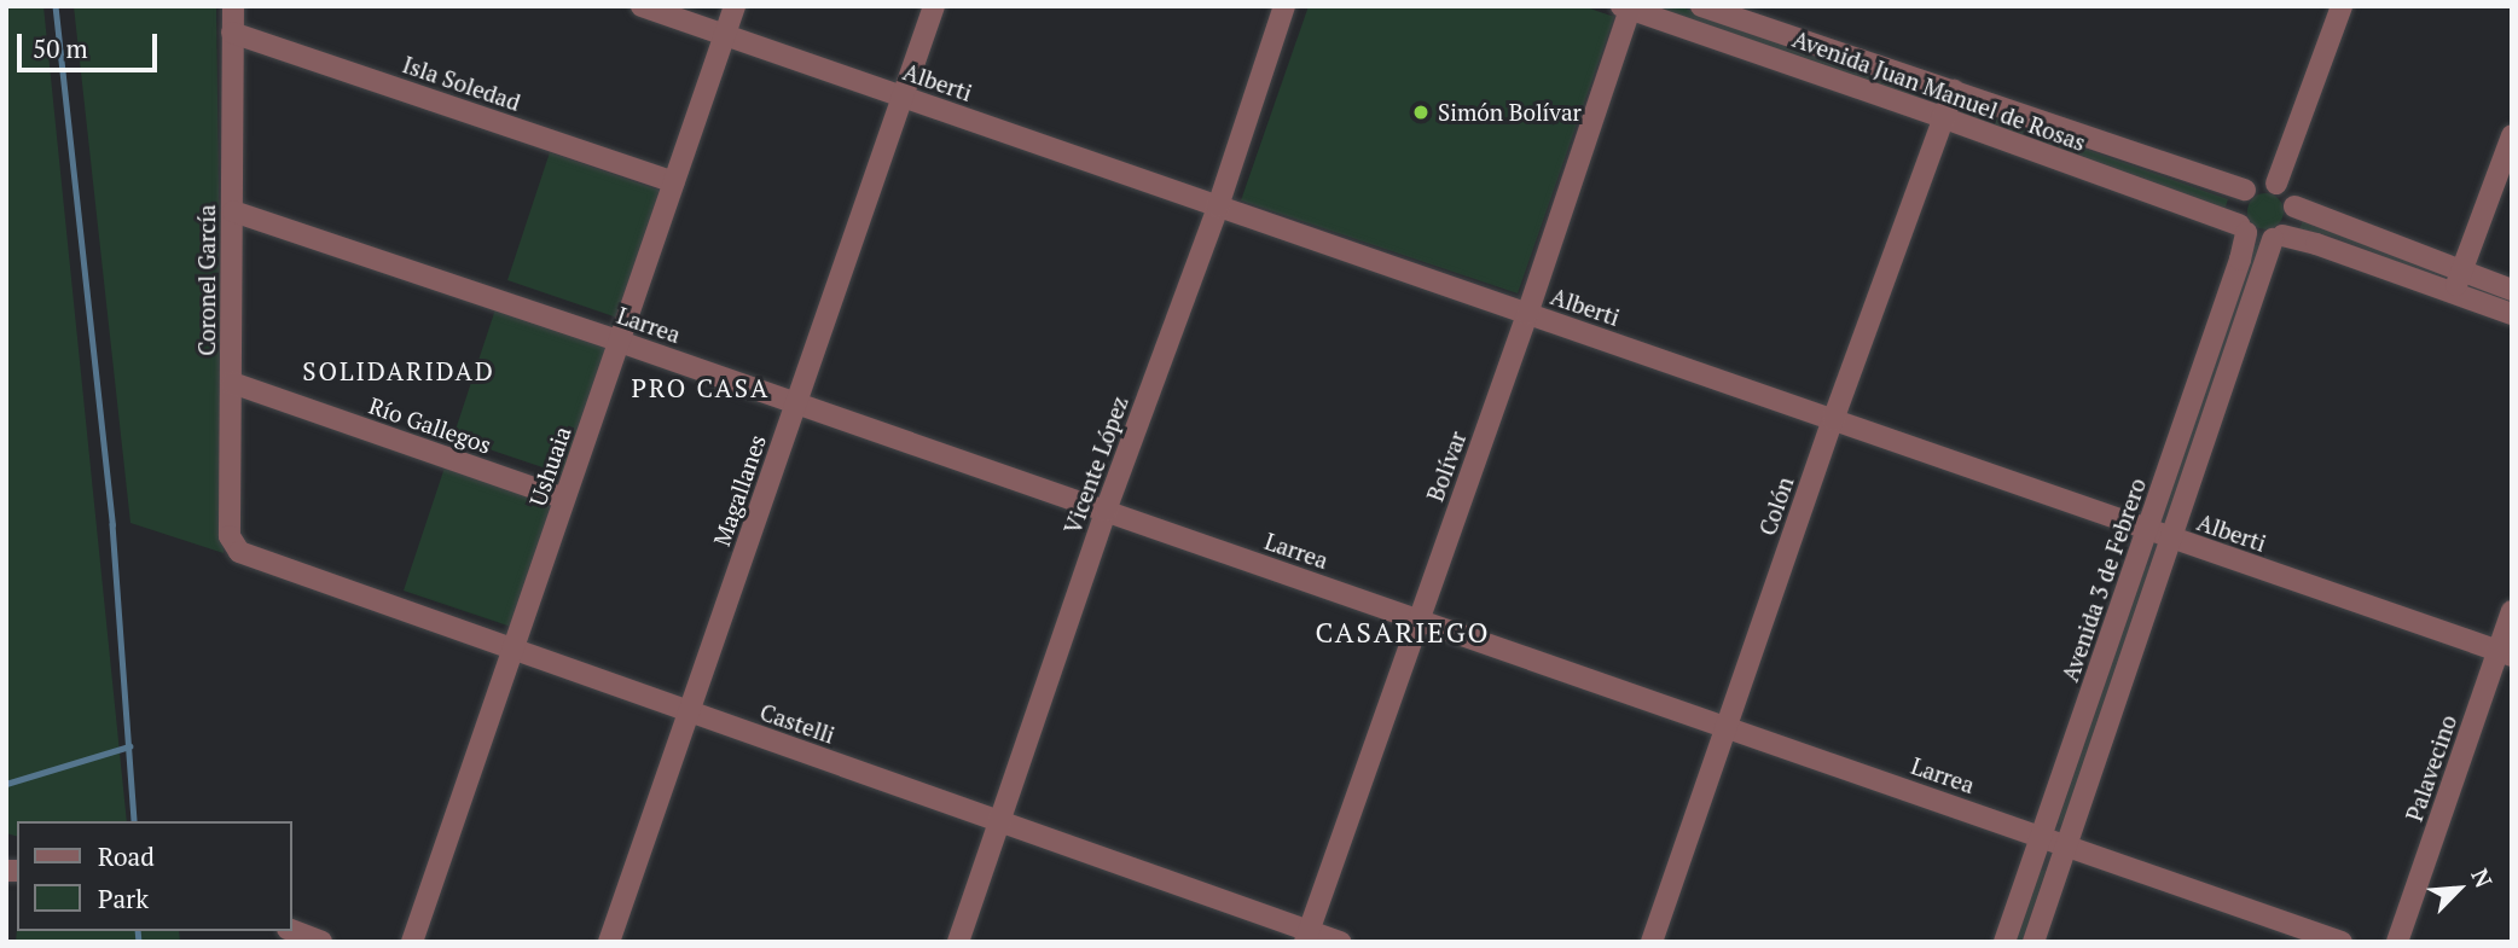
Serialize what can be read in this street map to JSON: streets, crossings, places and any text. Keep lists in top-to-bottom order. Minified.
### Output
{"streets":{"street":["Alberti","Isla Soledad","Avenida Juan Manuel de Rosas","Coronel García","Larrea","Río Gallegos","Vicente López","Ushuaia","Bolívar","Magallanes","Colón","Avenida 3 de Febrero","Castelli","Palavecino"]},"crossings":[["Alberti","Vicente López"],["Alberti","Ushuaia"],["Alberti","Bolívar"],["Alberti","Magallanes"],["Alberti","Colón"],["Alberti","Avenida 3 de Febrero"],["Alberti","Palavecino"],["Isla Soledad","Coronel García"],["Isla Soledad","Ushuaia"],["Avenida Juan Manuel de Rosas","Bolívar"],["Avenida Juan Manuel de Rosas","Colón"],["Avenida Juan Manuel de Rosas","Avenida 3 de Febrero"],["Coronel García","Larrea"],["Coronel García","Río Gallegos"],["Coronel García","Castelli"],["Larrea","Vicente López"],["Larrea","Ushuaia"],["Larrea","Bolívar"],["Larrea","Magallanes"],["Larrea","Colón"],["Larrea","Avenida 3 de Febrero"],["Río Gallegos","Ushuaia"],["Vicente López","Castelli"],["Ushuaia","Castelli"],["Bolívar","Castelli"],["Magallanes","Castelli"]],"districts":["SOLIDARIDAD","PRO CASA","CASARIEGO"],"places":["Simón Bolívar"],"legend":["Road","Park"],"scale_bar":"50 m","north":"top right"}
